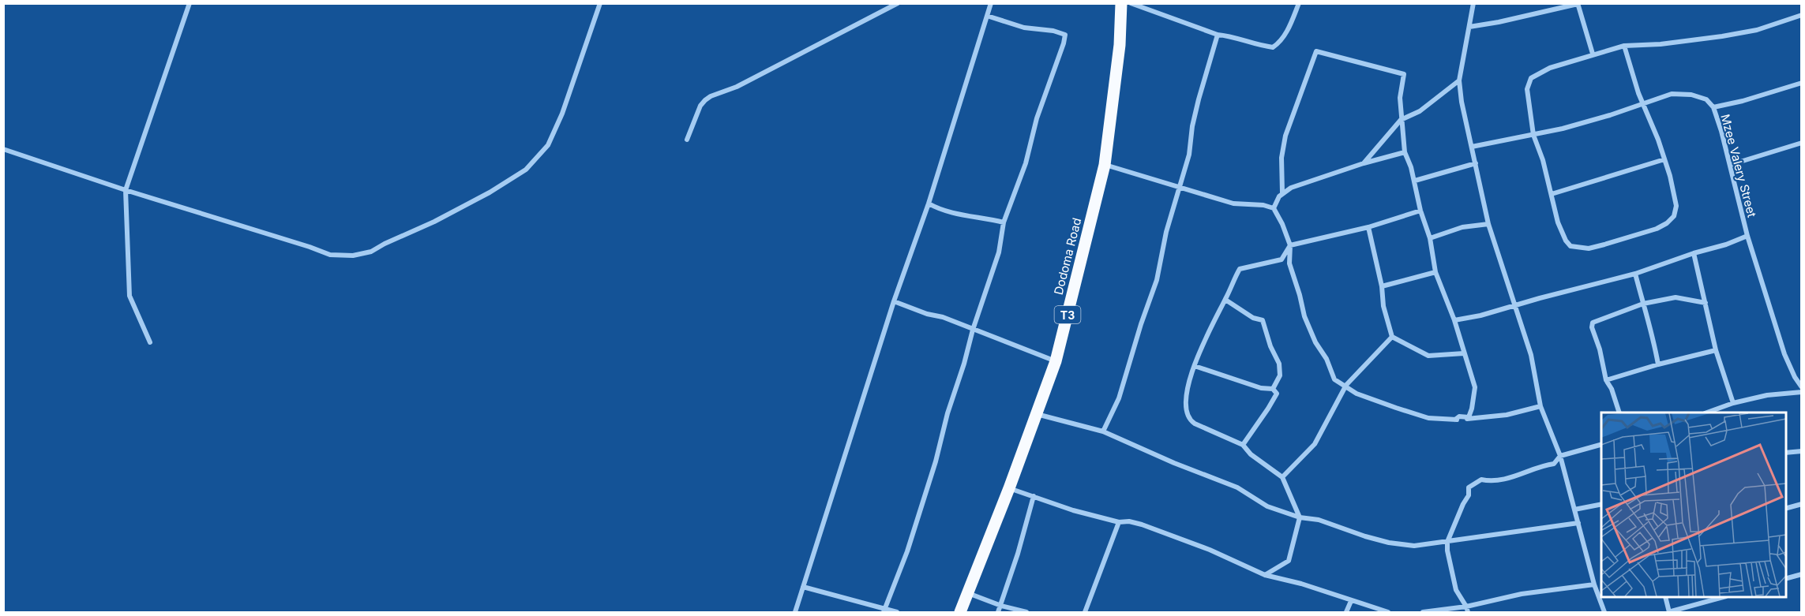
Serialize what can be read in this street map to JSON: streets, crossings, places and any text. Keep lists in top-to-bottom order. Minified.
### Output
{"streets":{"highway":["Dodoma Road","T3"],"street":["Mzee Valery Street"]}}
